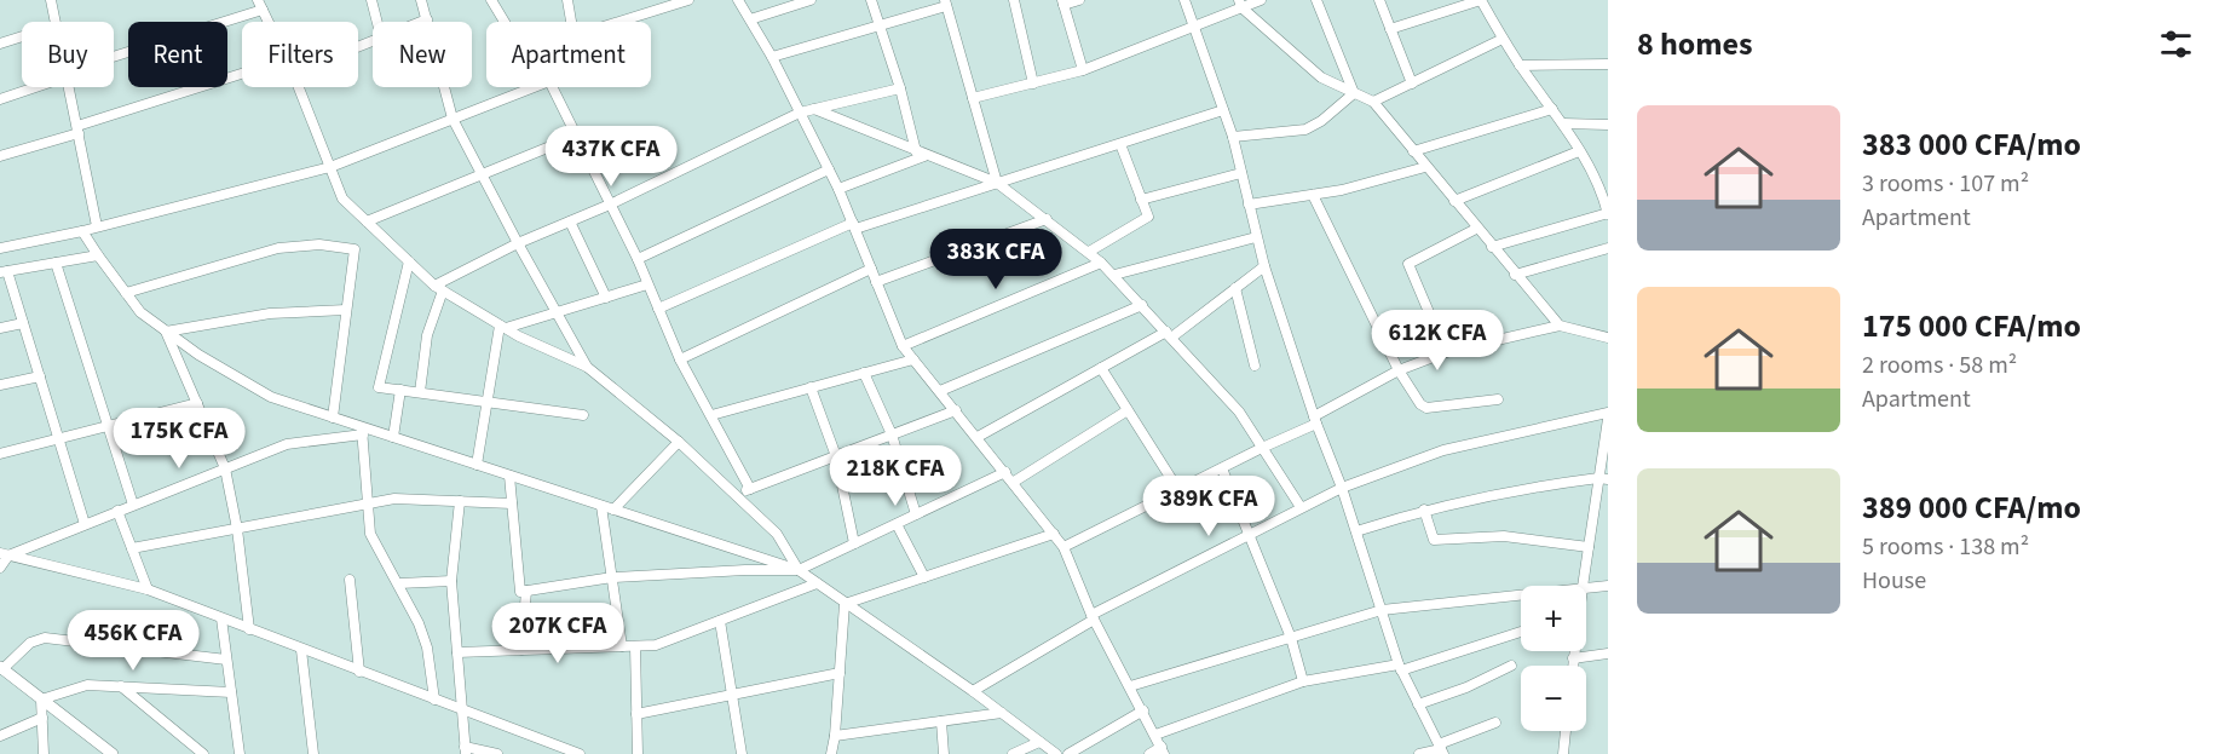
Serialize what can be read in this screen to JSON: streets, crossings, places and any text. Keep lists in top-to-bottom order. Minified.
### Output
{"page":{"heading":"8 homes","chip":["Buy","Rent","Filters","New","Apartment"],"list":[{"name":"383 000 CFA/mo","note":"3 rooms · 107 m² · Apartment"},{"name":"175 000 CFA/mo","note":"2 rooms · 58 m² · Apartment"},{"name":"389 000 CFA/mo","note":"5 rooms · 138 m² · House"}],"price":["437K CFA","383K CFA","612K CFA","175K CFA","218K CFA","389K CFA","207K CFA","456K CFA"],"map_buttons":["+","−"]}}
